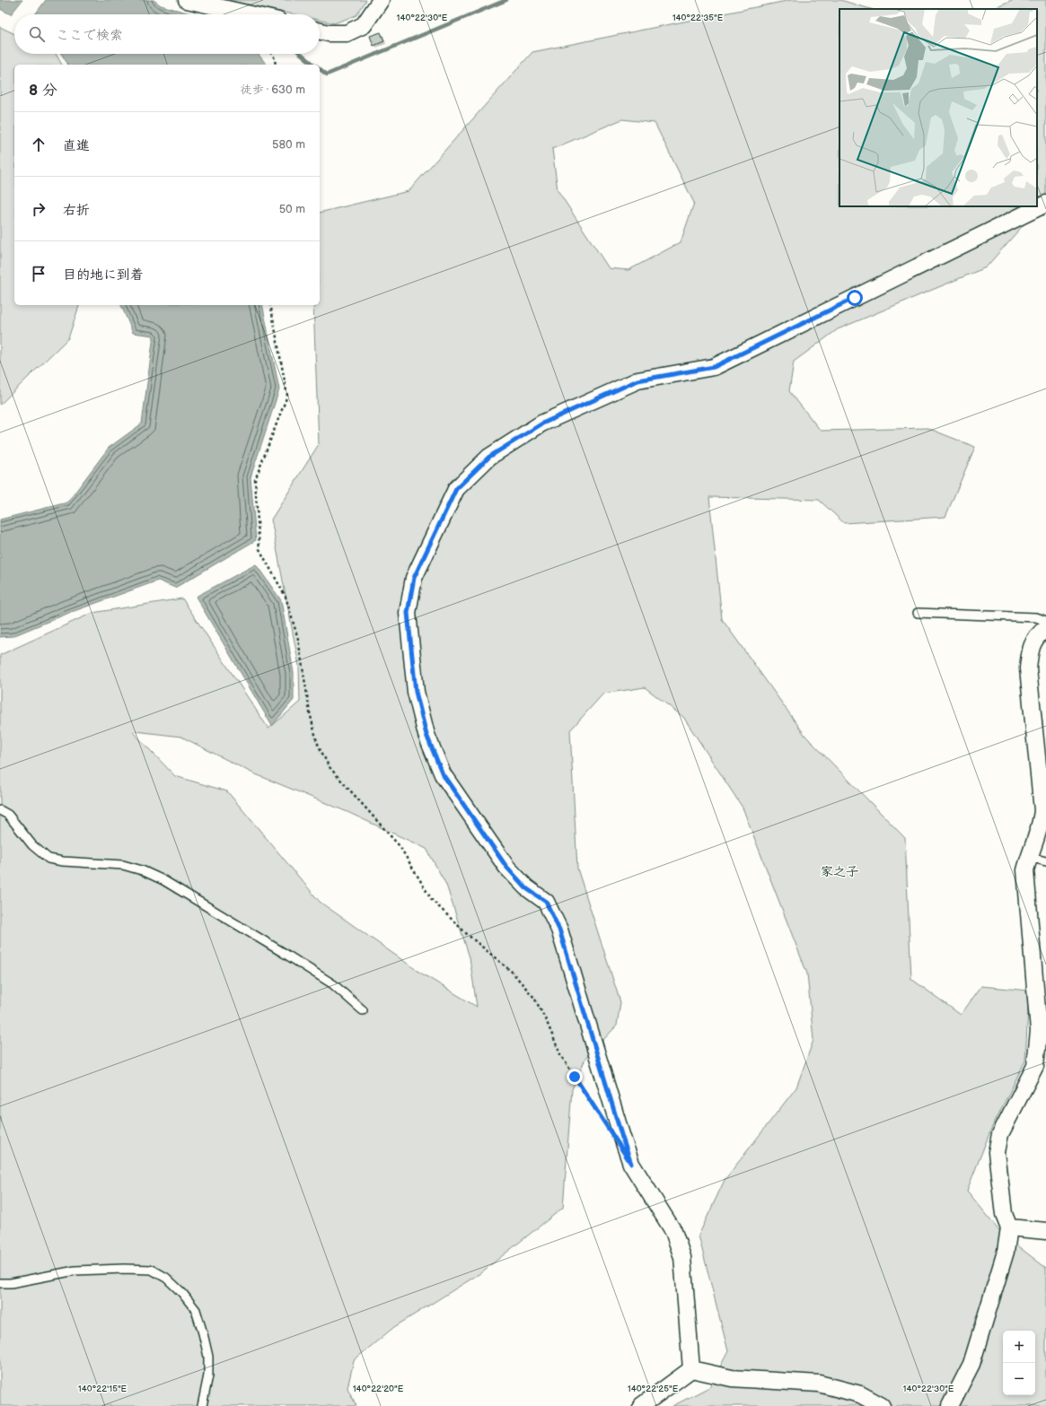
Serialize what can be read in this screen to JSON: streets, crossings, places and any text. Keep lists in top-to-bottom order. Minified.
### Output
{"districts":["家之子"],"page":{"search":"ここで検索","heading":["8 分","徒歩 · 630 m"],"list":[["直進","580 m"],["右折","50 m"],"目的地に到着"],"map_buttons":["+","−"]},"coordinates":["140°22'30\"E","140°22'35\"E","140°22'15\"E","140°22'20\"E","140°22'25\"E"]}
